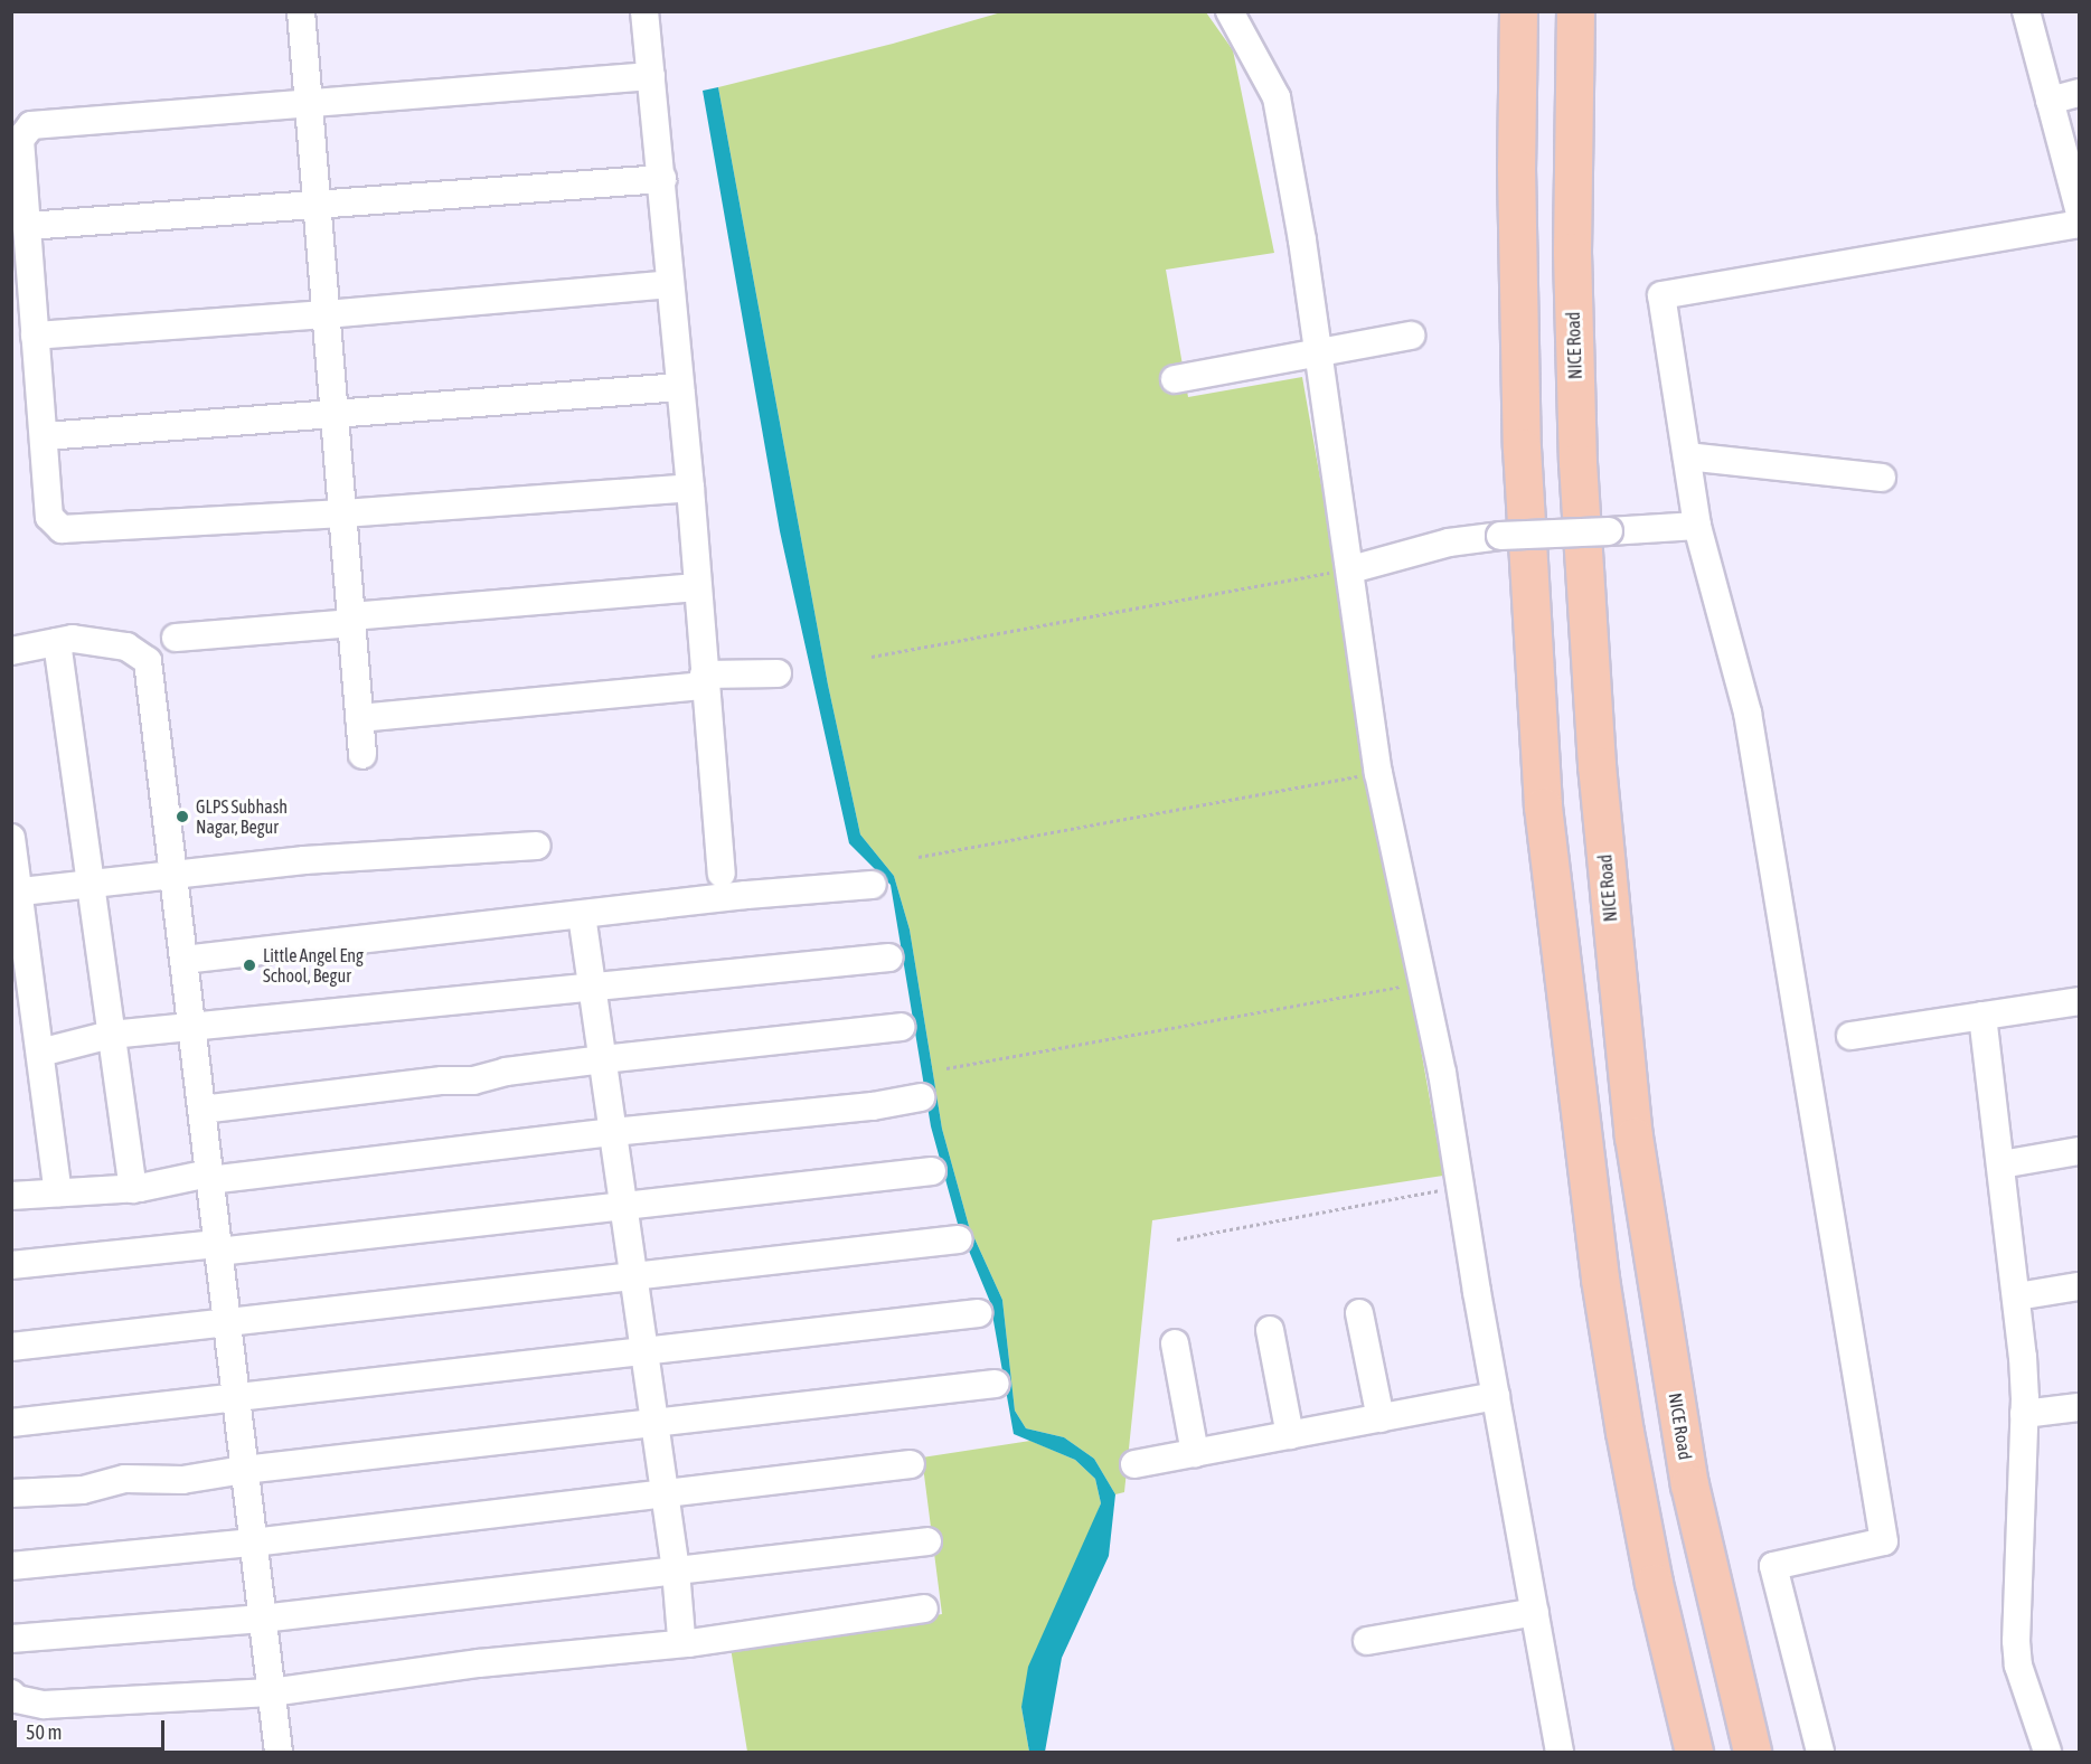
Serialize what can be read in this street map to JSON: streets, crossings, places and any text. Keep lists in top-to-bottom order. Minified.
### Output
{"streets":{"highway":["NICE Road"]},"places":["GLPS Subhash Nagar, Begur","Little Angel Eng School, Begur"],"scale_bar":"50 m"}
